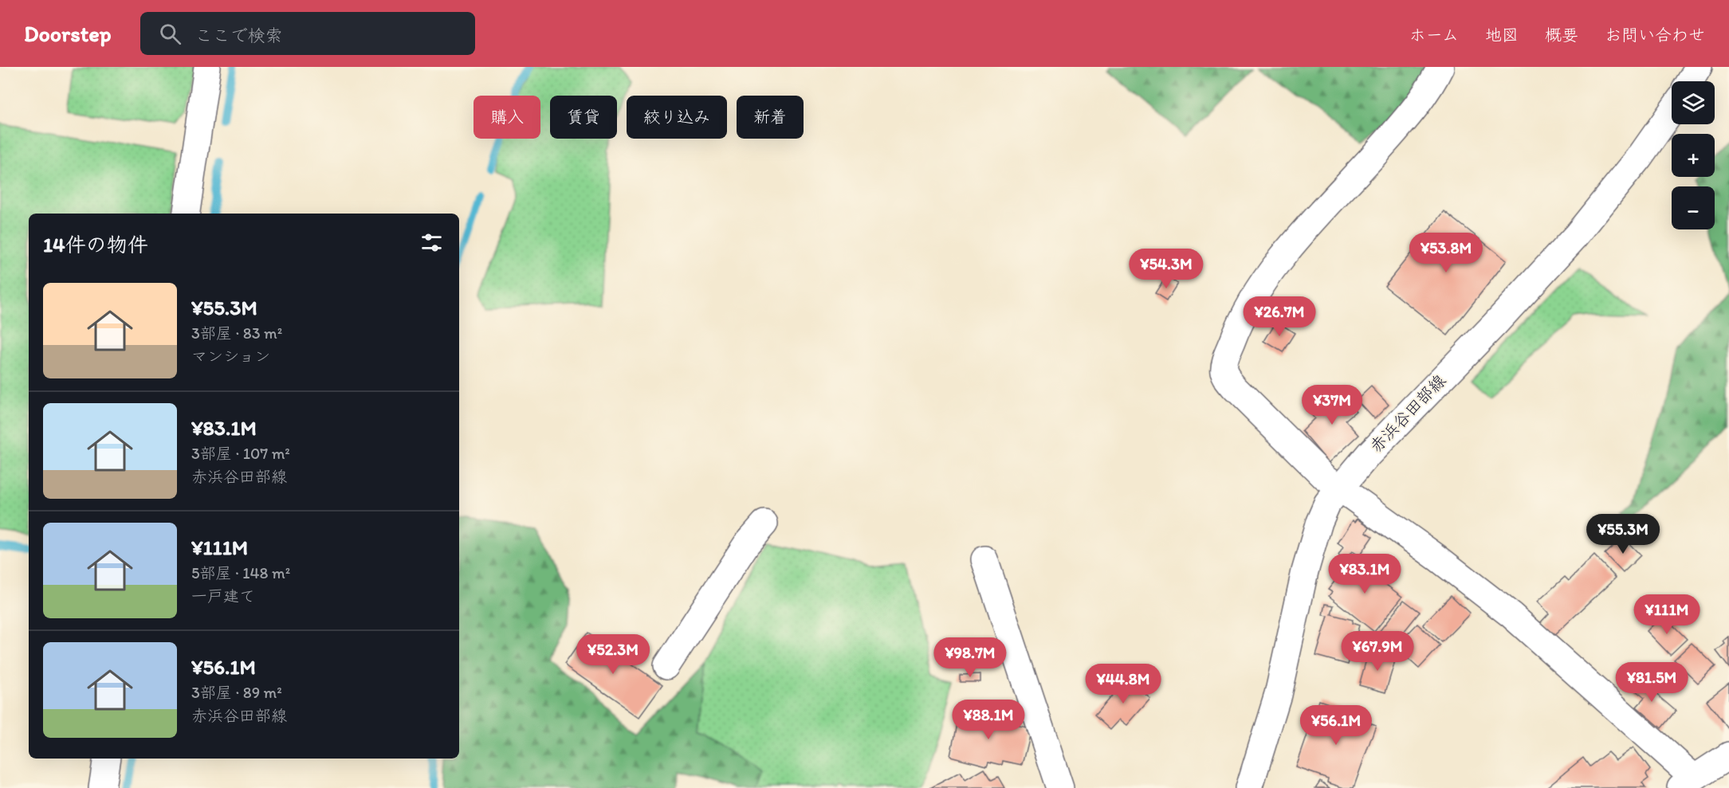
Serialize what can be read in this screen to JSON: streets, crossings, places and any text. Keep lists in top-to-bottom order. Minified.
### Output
{"streets":{"street":["赤浜谷田部線"]},"page":{"header":"Doorstep","search":"ここで検索","nav":["ホーム","地図","概要","お問い合わせ"],"map_buttons":["+","−"],"chip":["購入","賃貸","絞り込み","新着"],"heading":"14件の物件","price":["¥53.8M","¥54.3M","¥26.7M","¥37M","¥55.3M","¥83.1M","¥111M","¥67.9M","¥52.3M","¥98.7M","¥81.5M","¥44.8M","¥88.1M","¥56.1M"],"list":[{"name":"¥55.3M","note":"3部屋 · 83 m² · マンション"},{"name":"¥83.1M","note":"3部屋 · 107 m² · 赤浜谷田部線"},{"name":"¥111M","note":"5部屋 · 148 m² · 一戸建て"},{"name":"¥56.1M","note":"3部屋 · 89 m² · 赤浜谷田部線"}]}}
